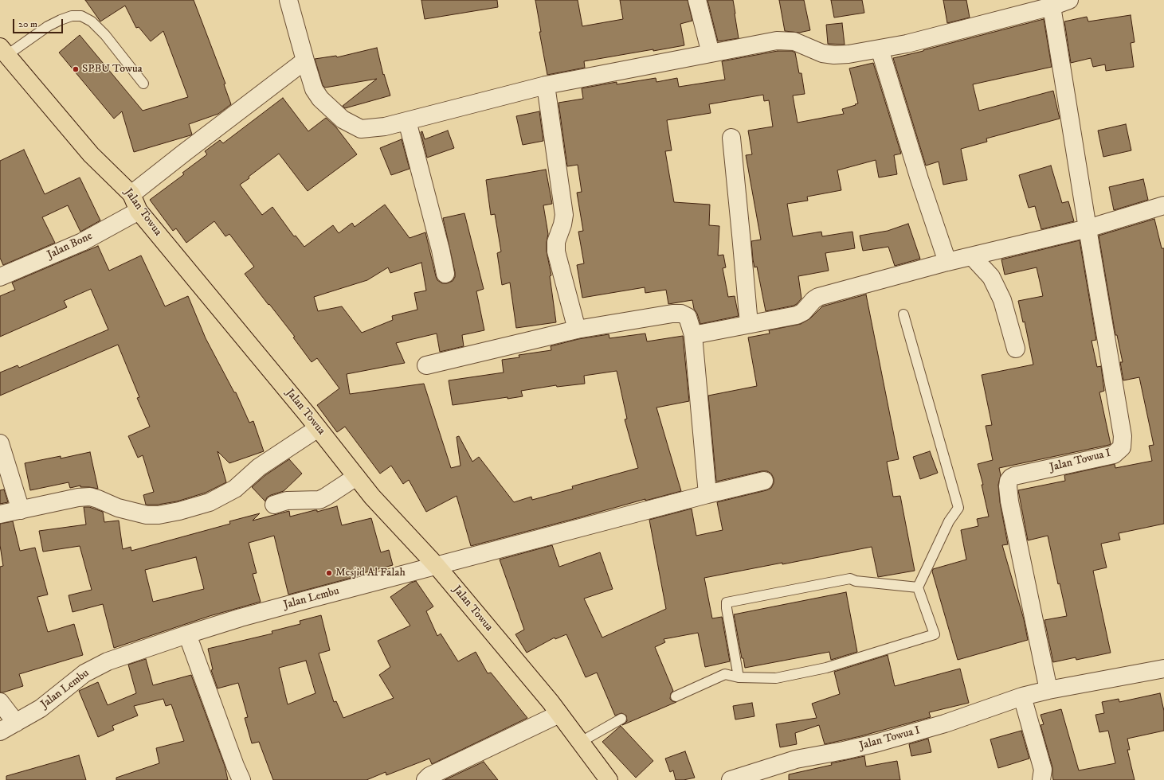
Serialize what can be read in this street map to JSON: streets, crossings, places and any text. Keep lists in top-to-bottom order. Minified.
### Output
{"streets":{"main road":["Jalan Towua"],"street":["Jalan Bone","Jalan Towua I","Jalan Lembu"]},"crossings":[["Jalan Towua","Jalan Bone"],["Jalan Towua","Jalan Lembu"]],"places":["SPBU Towua","Mesjid Al Falah"],"scale_bar":"20 m"}
